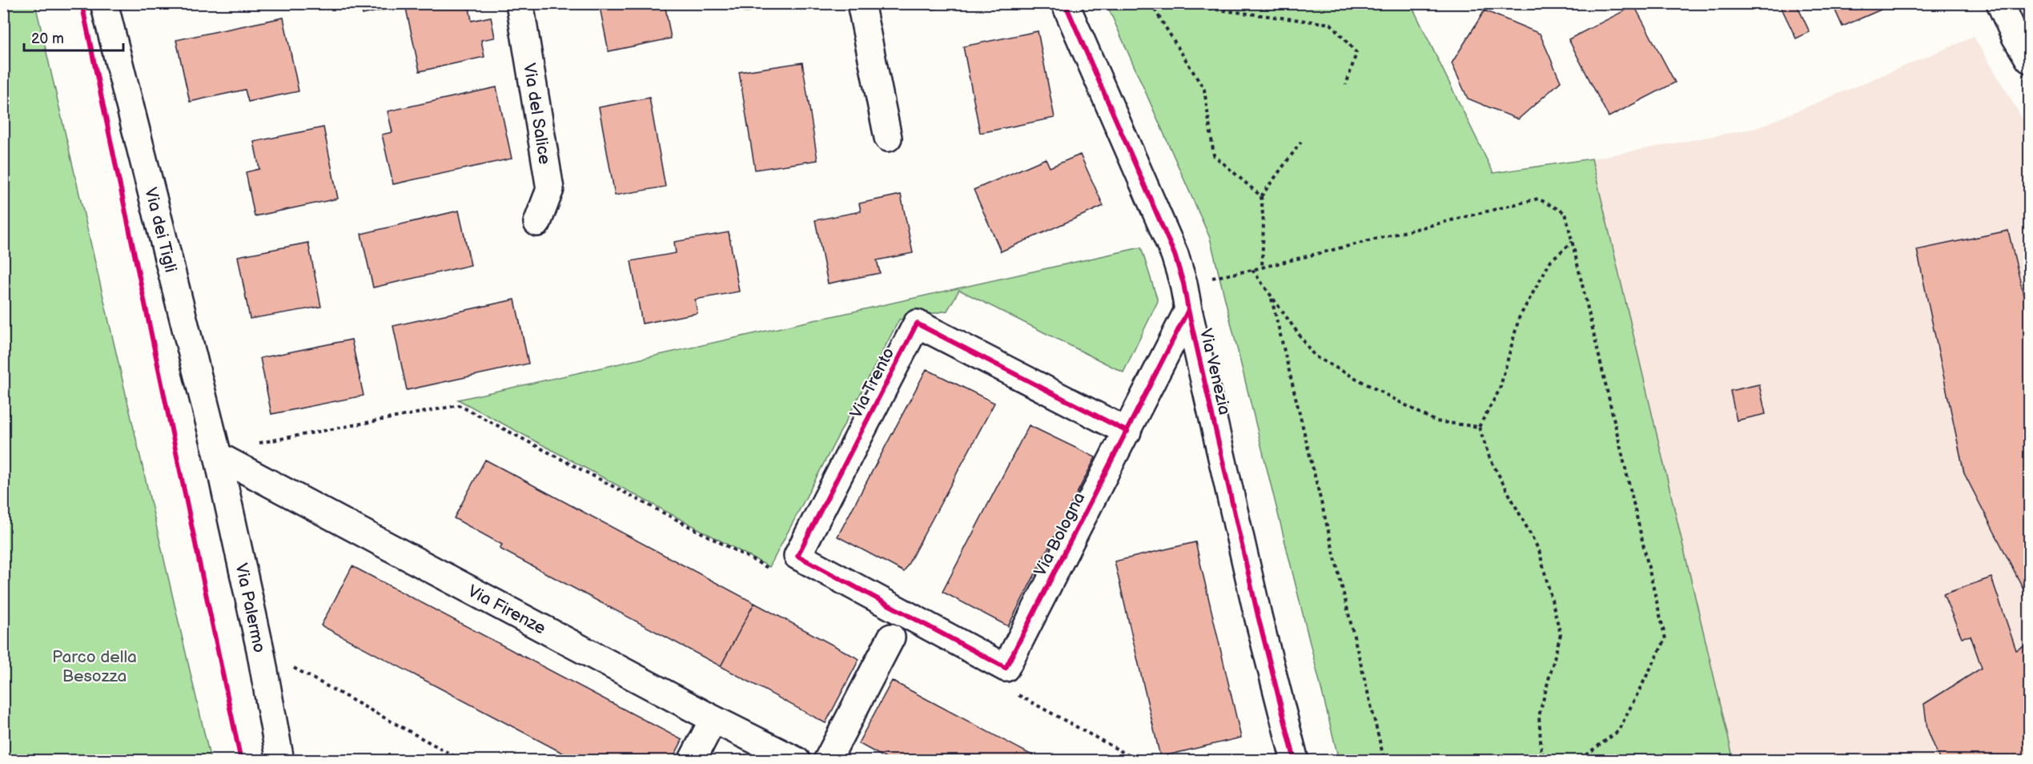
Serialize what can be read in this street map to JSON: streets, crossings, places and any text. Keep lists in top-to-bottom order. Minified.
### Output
{"streets":{"street":["Via del Salice","Via dei Tigli","Via Venezia","Via Trento","Via Bologna","Via Palermo","Via Firenze"]},"crossings":[["Via dei Tigli","Via Palermo"],["Via dei Tigli","Via Firenze"],["Via Venezia","Via Bologna"],["Via Trento","Via Bologna"],["Via Palermo","Via Firenze"]],"parks":["Parco della Besozza"],"scale_bar":"20 m"}
